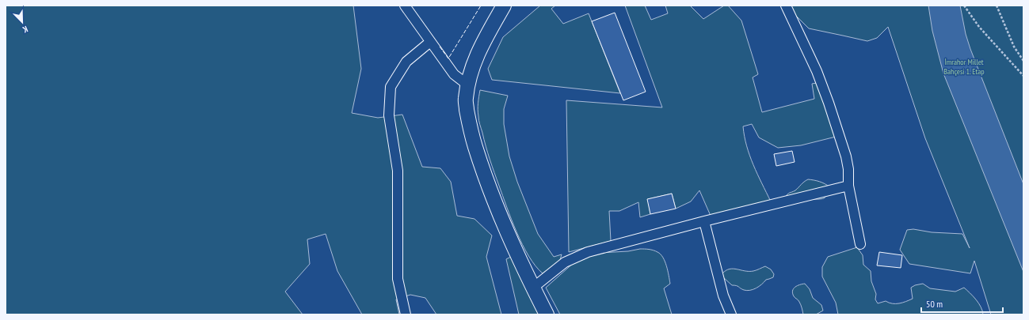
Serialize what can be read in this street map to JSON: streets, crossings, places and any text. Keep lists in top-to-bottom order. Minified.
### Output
{"parks":["İmrahor Millet Bahçesi 1. Etap"],"scale_bar":"50 m","north":"bottom right"}
